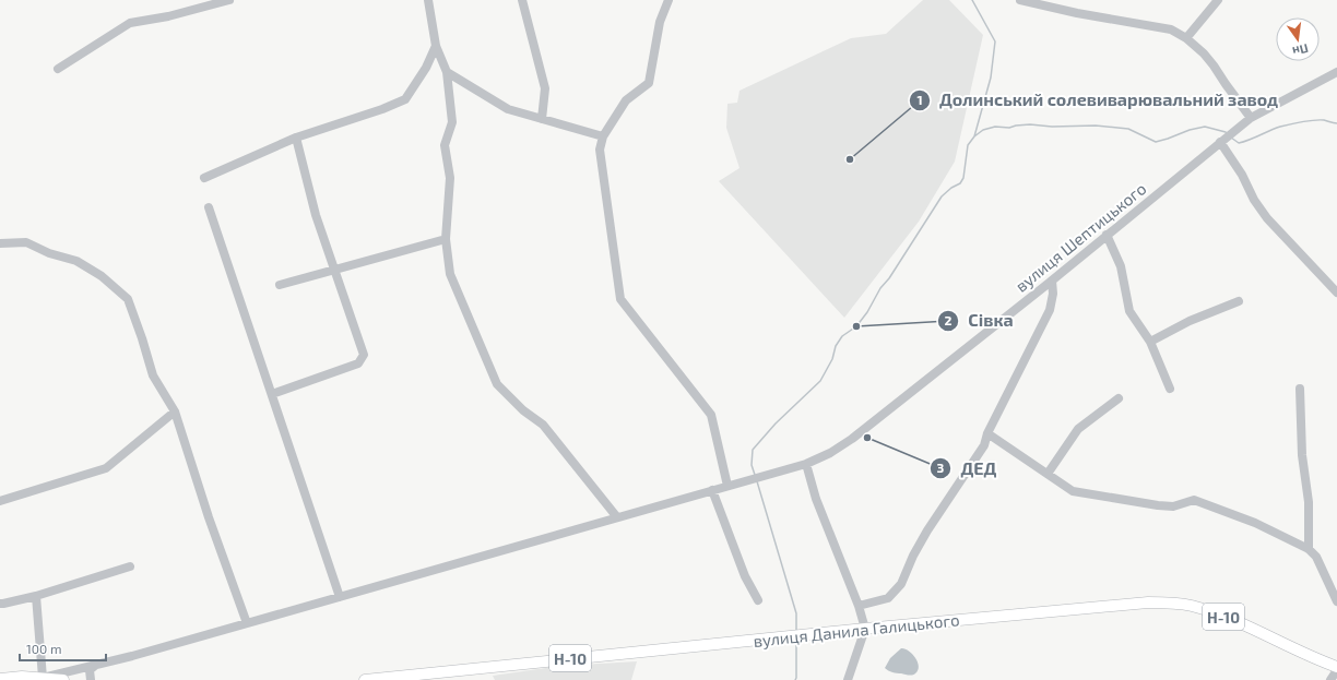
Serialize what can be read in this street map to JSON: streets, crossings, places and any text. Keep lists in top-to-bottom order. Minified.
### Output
{"streets":{"main road":["Н-10","вулиця Данила Галицького"],"street":["вулиця Шептицького"]},"places":["Долинський солевиварювальний завод","Сівка","ДЕД"],"scale_bar":"100 m","north":"bottom"}
